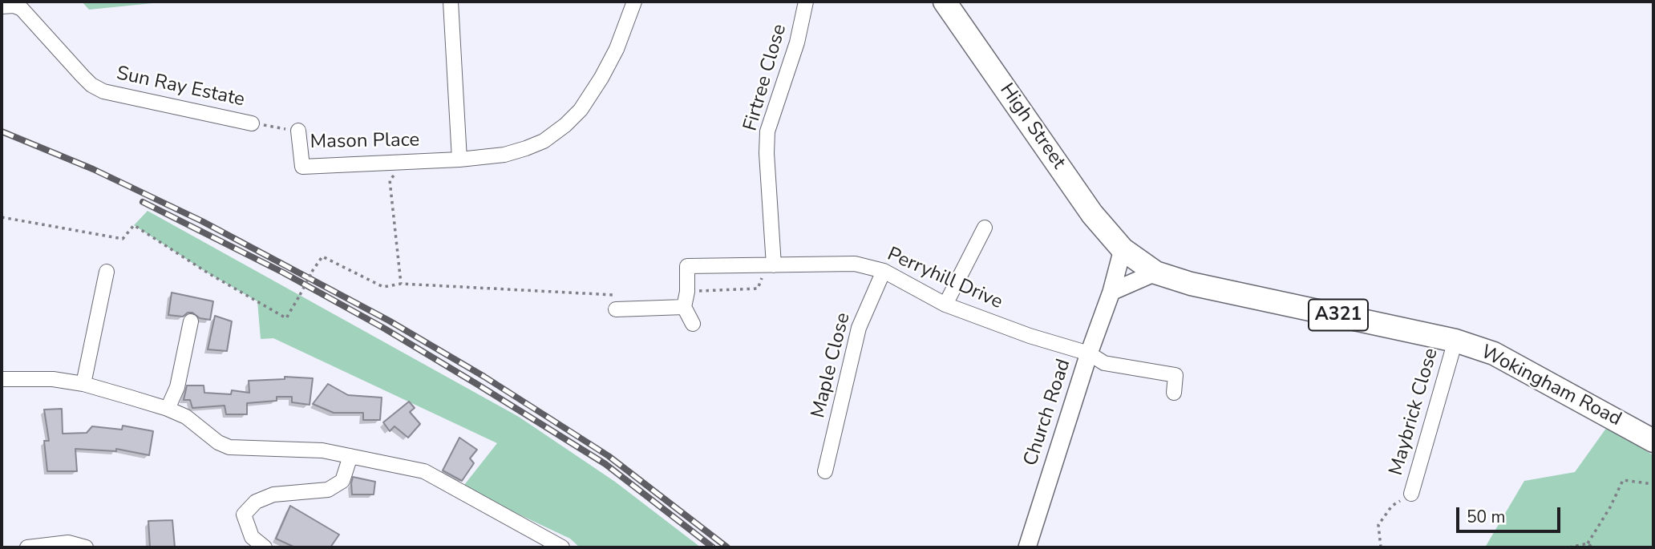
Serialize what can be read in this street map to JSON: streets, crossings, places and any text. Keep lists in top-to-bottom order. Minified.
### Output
{"streets":{"main road":["High Street","A321","Wokingham Road"],"street":["Firtree Close","Sun Ray Estate","Mason Place","Perryhill Drive","Maple Close","Maybrick Close","Church Road"]},"crossings":[["Firtree Close","Perryhill Drive"],["High Street","Wokingham Road"],["High Street","Church Road"],["Perryhill Drive","Maple Close"],["Perryhill Drive","Church Road"],["Wokingham Road","Maybrick Close"],["Wokingham Road","Church Road"]],"scale_bar":"50 m"}
